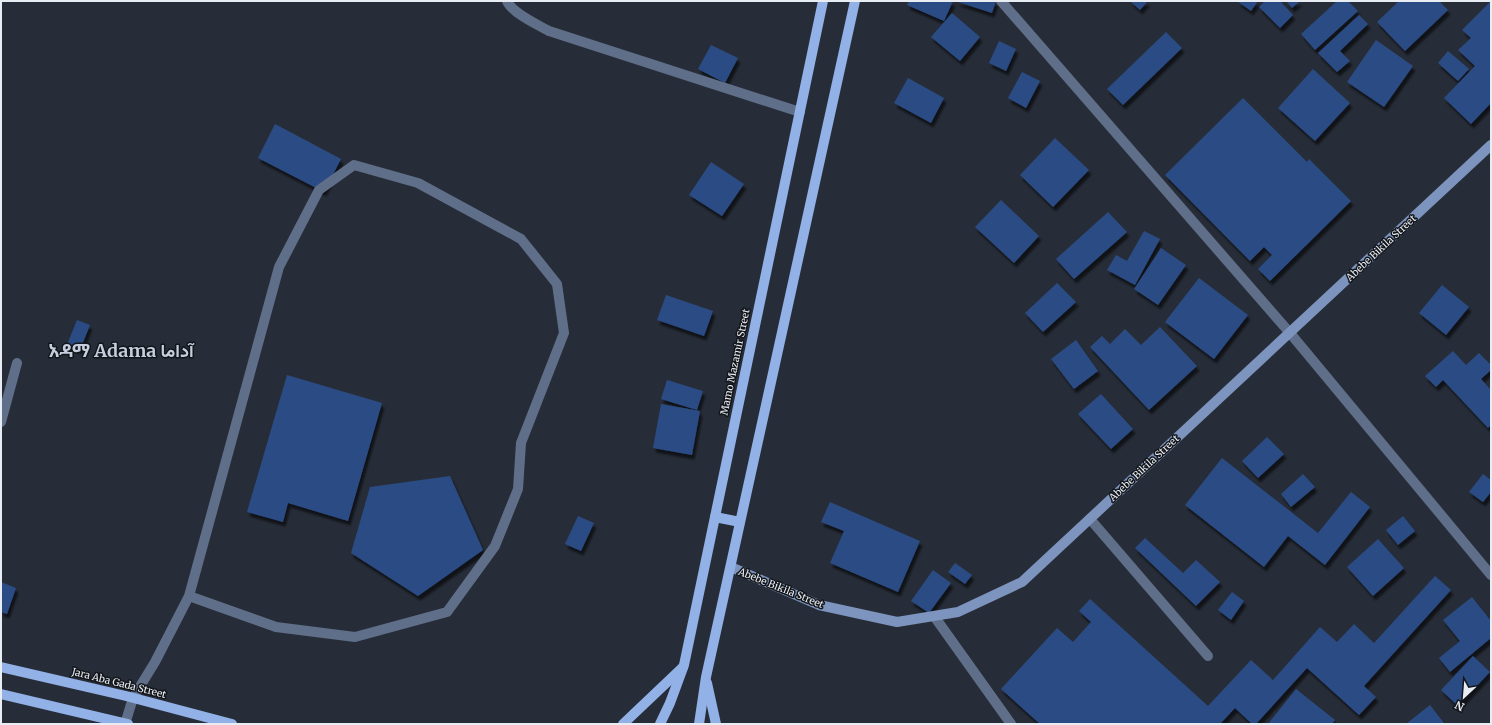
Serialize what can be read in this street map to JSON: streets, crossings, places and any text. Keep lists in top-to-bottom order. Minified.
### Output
{"streets":{"main road":["Abebe Bikila Street","Mamo Mazamir Street","Jara Aba Gada Street"]},"districts":["አዳማ Adama آداما"],"north":"bottom left"}
